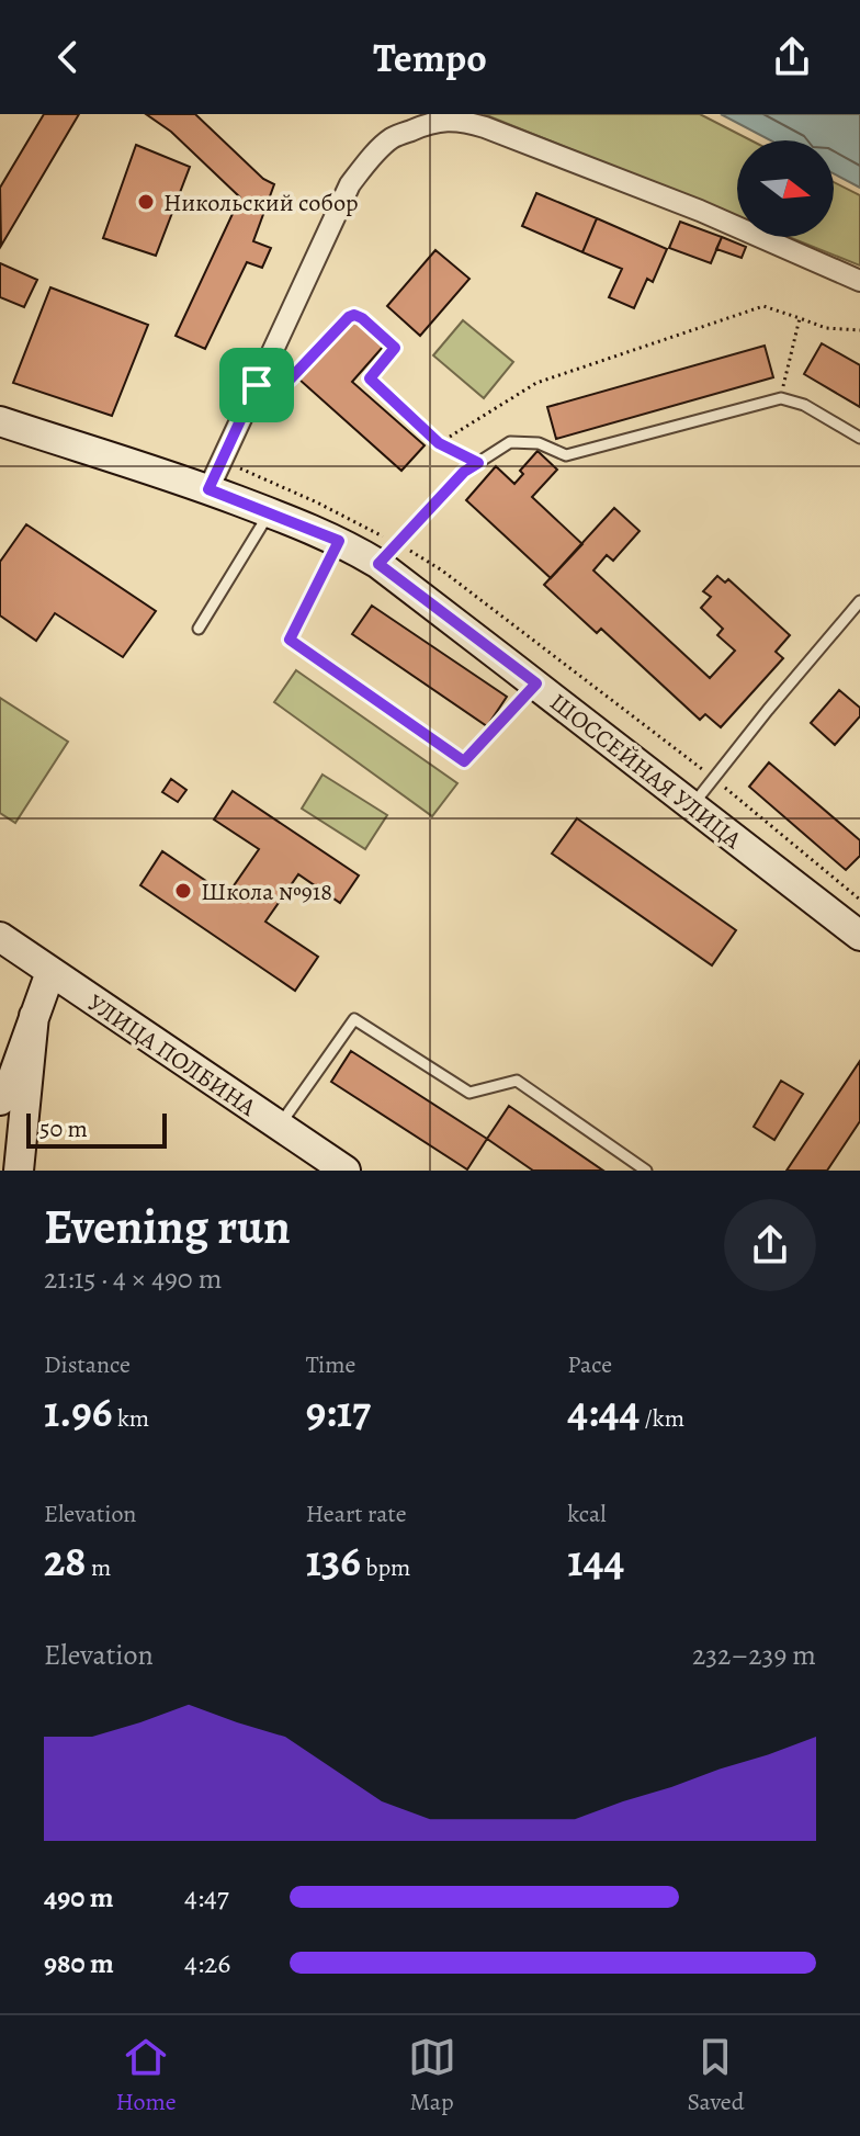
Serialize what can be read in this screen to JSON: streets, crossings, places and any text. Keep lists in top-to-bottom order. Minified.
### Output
{"streets":{"main road":["ШОССЕЙНАЯ УЛИЦА","УЛИЦА ПОЛБИНА"]},"places":["Никольский собор","Школа №918"],"scale_bar":"50 m","north":"right","page":{"header":"Tempo","scale":"50 m","heading":["Evening run","21:15 · 4 × 490 m"],"stats":[["Distance","1.96 km"],["Time","9:17"],["Pace","4:44 /km"],["Elevation","28 m"],["Heart rate","136 bpm"],["kcal","144"]],"chart":["Elevation","232–239 m"],"list":[{"name":"490 m","note":"4:47"},{"name":"980 m","note":"4:26"}],"tabs":["Home","Map","Saved"]}}
